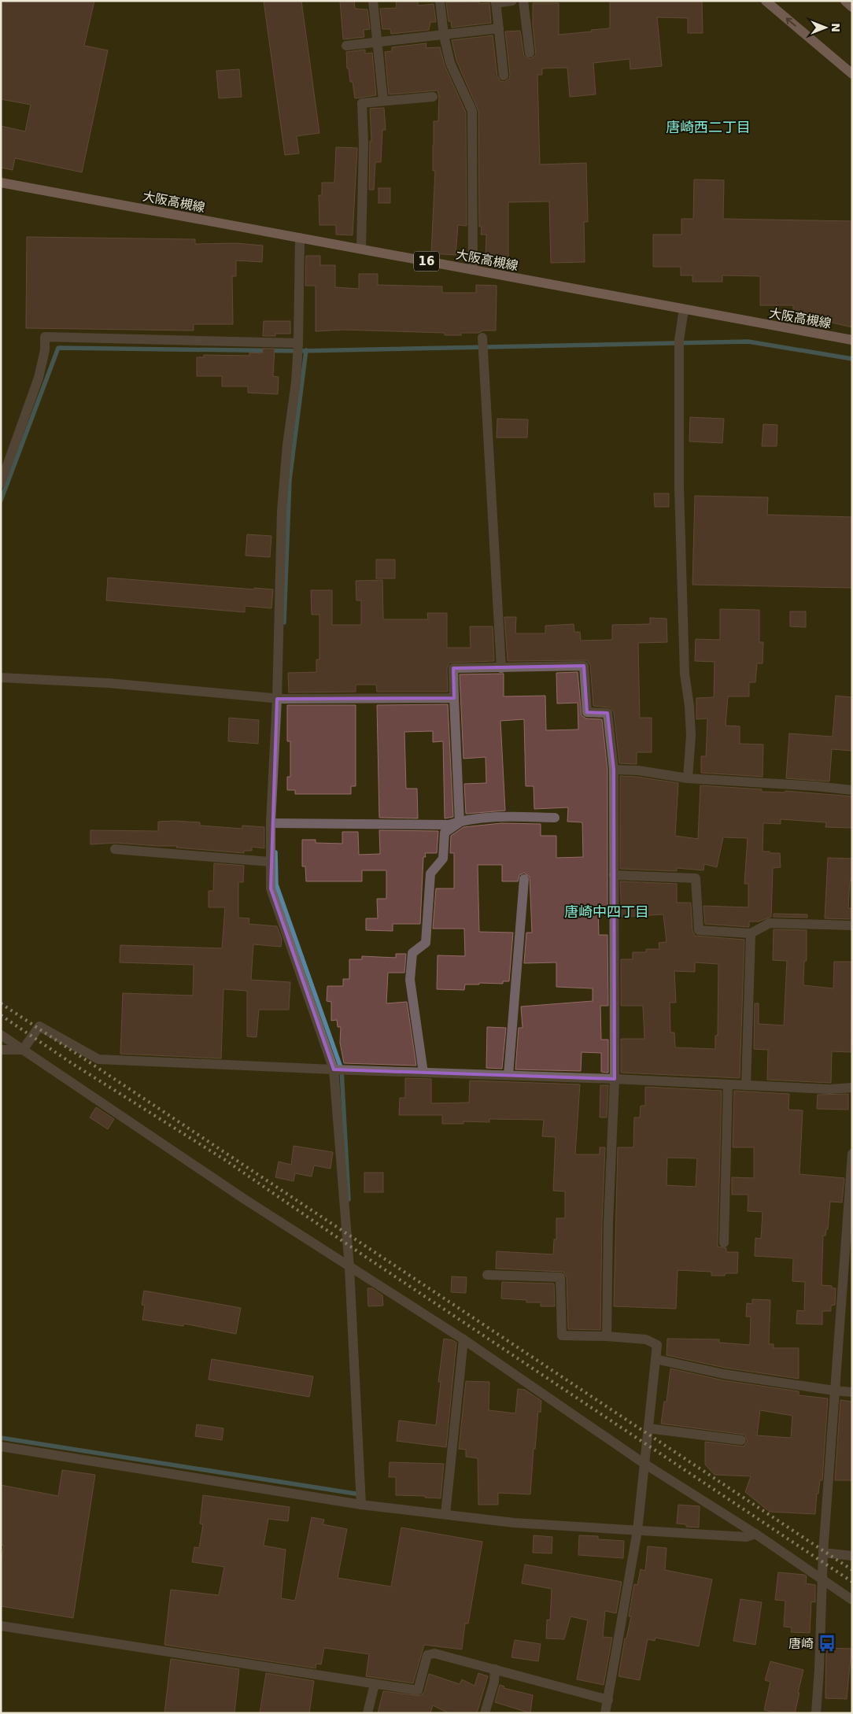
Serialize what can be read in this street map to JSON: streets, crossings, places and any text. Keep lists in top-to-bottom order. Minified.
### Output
{"streets":{"main road":["大阪高槻線","16"]},"districts":["唐崎西二丁目","唐崎中四丁目"],"places":{"bus stop":["唐崎"]},"north":"right"}
